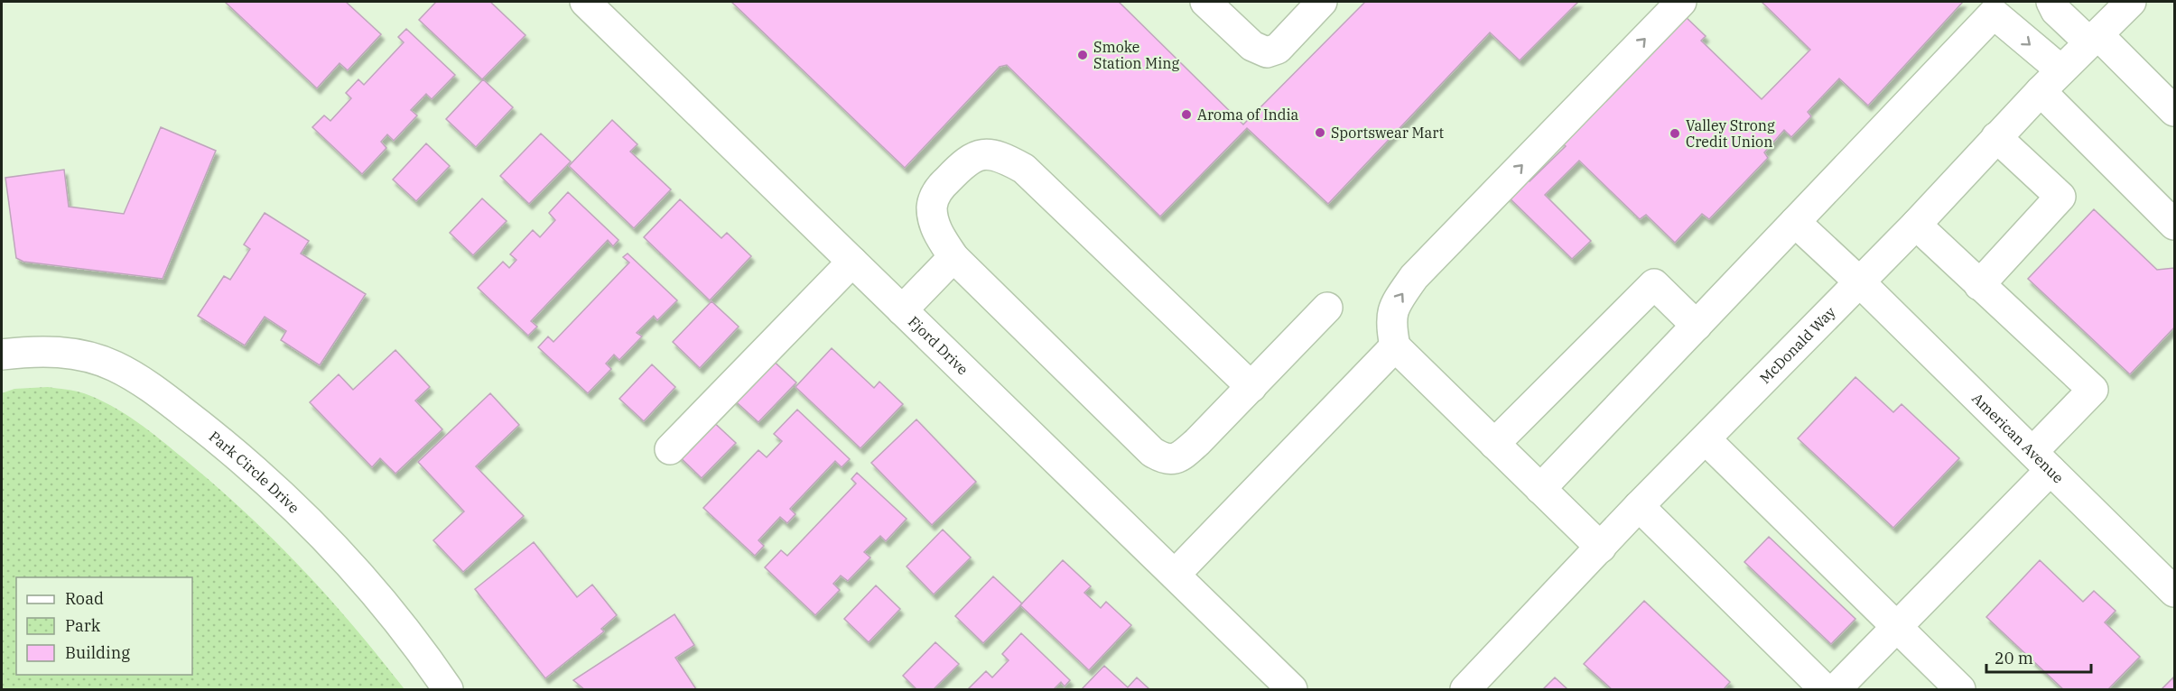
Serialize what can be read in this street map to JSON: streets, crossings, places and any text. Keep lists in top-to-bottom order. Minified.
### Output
{"streets":{"street":["Fjord Drive","McDonald Way","American Avenue","Park Circle Drive"]},"crossings":[["McDonald Way","American Avenue"]],"places":["Smoke Station Ming","Aroma of India","Sportswear Mart","Valley Strong Credit Union"],"legend":["Road","Park","Building"],"scale_bar":"20 m"}
